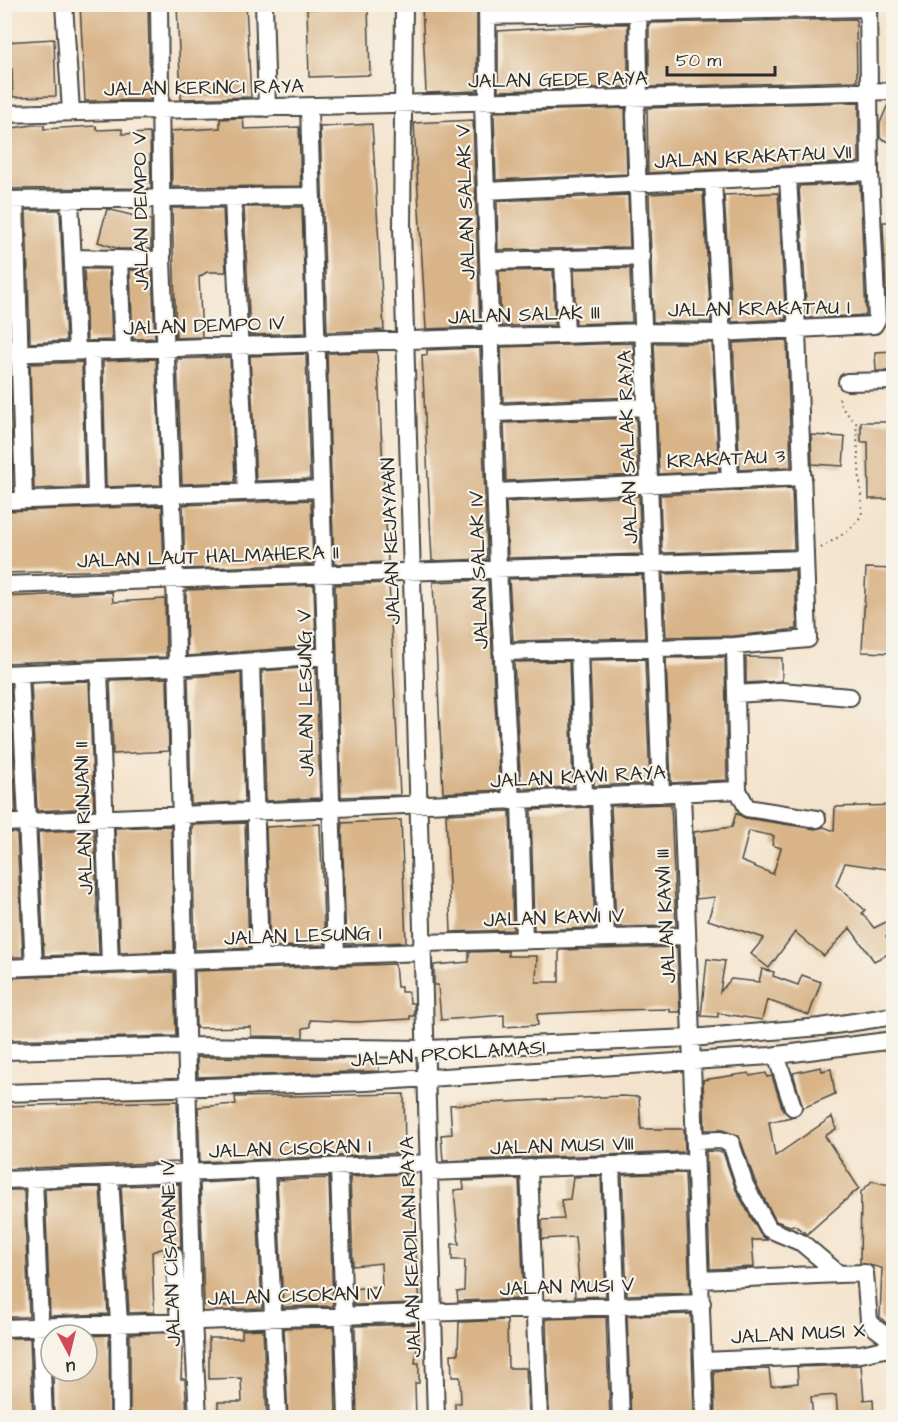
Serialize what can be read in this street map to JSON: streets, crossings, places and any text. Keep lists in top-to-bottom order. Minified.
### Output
{"streets":{"street":["JALAN GEDE RAYA","JALAN KERINCI RAYA","JALAN KRAKATAU VII","JALAN SALAK V","JALAN DEMPO V","JALAN KRAKATAU I","JALAN SALAK III","JALAN DEMPO IV","JALAN SALAK RAYA","KRAKATAU 3","JALAN KEJAYAAN","JALAN LAUT HALMAHERA II","JALAN SALAK IV","JALAN LESUNG V","JALAN KAWI RAYA","JALAN RINJANI II","JALAN KAWI III","JALAN KAWI IV","JALAN LESUNG I","JALAN PROKLAMASI","JALAN MUSI VIII","JALAN CISOKAN I","JALAN KEADILAN RAYA","JALAN CISADANE IV","JALAN MUSI V","JALAN CISOKAN IV","JALAN MUSI X"]},"crossings":[["JALAN GEDE RAYA","JALAN KERINCI RAYA"],["JALAN GEDE RAYA","JALAN SALAK V"],["JALAN GEDE RAYA","JALAN SALAK RAYA"],["JALAN GEDE RAYA","JALAN KEJAYAAN"],["JALAN KERINCI RAYA","JALAN DEMPO V"],["JALAN KERINCI RAYA","JALAN KEJAYAAN"],["JALAN KERINCI RAYA","JALAN LESUNG V"],["JALAN KRAKATAU VII","JALAN SALAK V"],["JALAN KRAKATAU VII","JALAN KRAKATAU I"],["JALAN KRAKATAU VII","JALAN SALAK RAYA"],["JALAN SALAK V","JALAN SALAK III"],["JALAN SALAK V","JALAN SALAK IV"],["JALAN DEMPO V","JALAN DEMPO IV"],["JALAN DEMPO V","JALAN LAUT HALMAHERA II"],["JALAN DEMPO V","JALAN CISADANE IV"],["JALAN KRAKATAU I","JALAN SALAK III"],["JALAN KRAKATAU I","JALAN SALAK RAYA"],["JALAN SALAK III","JALAN DEMPO IV"],["JALAN SALAK III","JALAN SALAK RAYA"],["JALAN SALAK III","JALAN KEJAYAAN"],["JALAN SALAK III","JALAN SALAK IV"],["JALAN DEMPO IV","JALAN KEJAYAAN"],["JALAN DEMPO IV","JALAN LESUNG V"],["JALAN SALAK RAYA","KRAKATAU 3"],["JALAN SALAK RAYA","JALAN LAUT HALMAHERA II"],["JALAN SALAK RAYA","JALAN KAWI RAYA"],["KRAKATAU 3","JALAN SALAK IV"],["JALAN KEJAYAAN","JALAN LAUT HALMAHERA II"],["JALAN KEJAYAAN","JALAN KAWI RAYA"],["JALAN KEJAYAAN","JALAN KAWI IV"],["JALAN KEJAYAAN","JALAN LESUNG I"],["JALAN KEJAYAAN","JALAN PROKLAMASI"],["JALAN KEJAYAAN","JALAN KEADILAN RAYA"],["JALAN LAUT HALMAHERA II","JALAN SALAK IV"],["JALAN LAUT HALMAHERA II","JALAN LESUNG V"],["JALAN SALAK IV","JALAN KAWI RAYA"],["JALAN SALAK IV","JALAN KAWI IV"],["JALAN LESUNG V","JALAN KAWI RAYA"],["JALAN LESUNG V","JALAN LESUNG I"],["JALAN KAWI RAYA","JALAN RINJANI II"],["JALAN KAWI RAYA","JALAN KAWI III"],["JALAN KAWI RAYA","JALAN CISADANE IV"],["JALAN RINJANI II","JALAN LESUNG I"],["JALAN KAWI III","JALAN KAWI IV"],["JALAN KAWI III","JALAN PROKLAMASI"],["JALAN KAWI III","JALAN MUSI VIII"],["JALAN KAWI III","JALAN MUSI V"],["JALAN KAWI III","JALAN MUSI X"],["JALAN KAWI IV","JALAN LESUNG I"],["JALAN LESUNG I","JALAN CISADANE IV"],["JALAN PROKLAMASI","JALAN KEADILAN RAYA"],["JALAN PROKLAMASI","JALAN CISADANE IV"],["JALAN MUSI VIII","JALAN CISOKAN I"],["JALAN MUSI VIII","JALAN KEADILAN RAYA"],["JALAN CISOKAN I","JALAN KEADILAN RAYA"],["JALAN CISOKAN I","JALAN CISADANE IV"],["JALAN KEADILAN RAYA","JALAN MUSI V"],["JALAN KEADILAN RAYA","JALAN CISOKAN IV"],["JALAN CISADANE IV","JALAN CISOKAN IV"],["JALAN MUSI V","JALAN CISOKAN IV"]],"scale_bar":"50 m","north":"bottom"}
